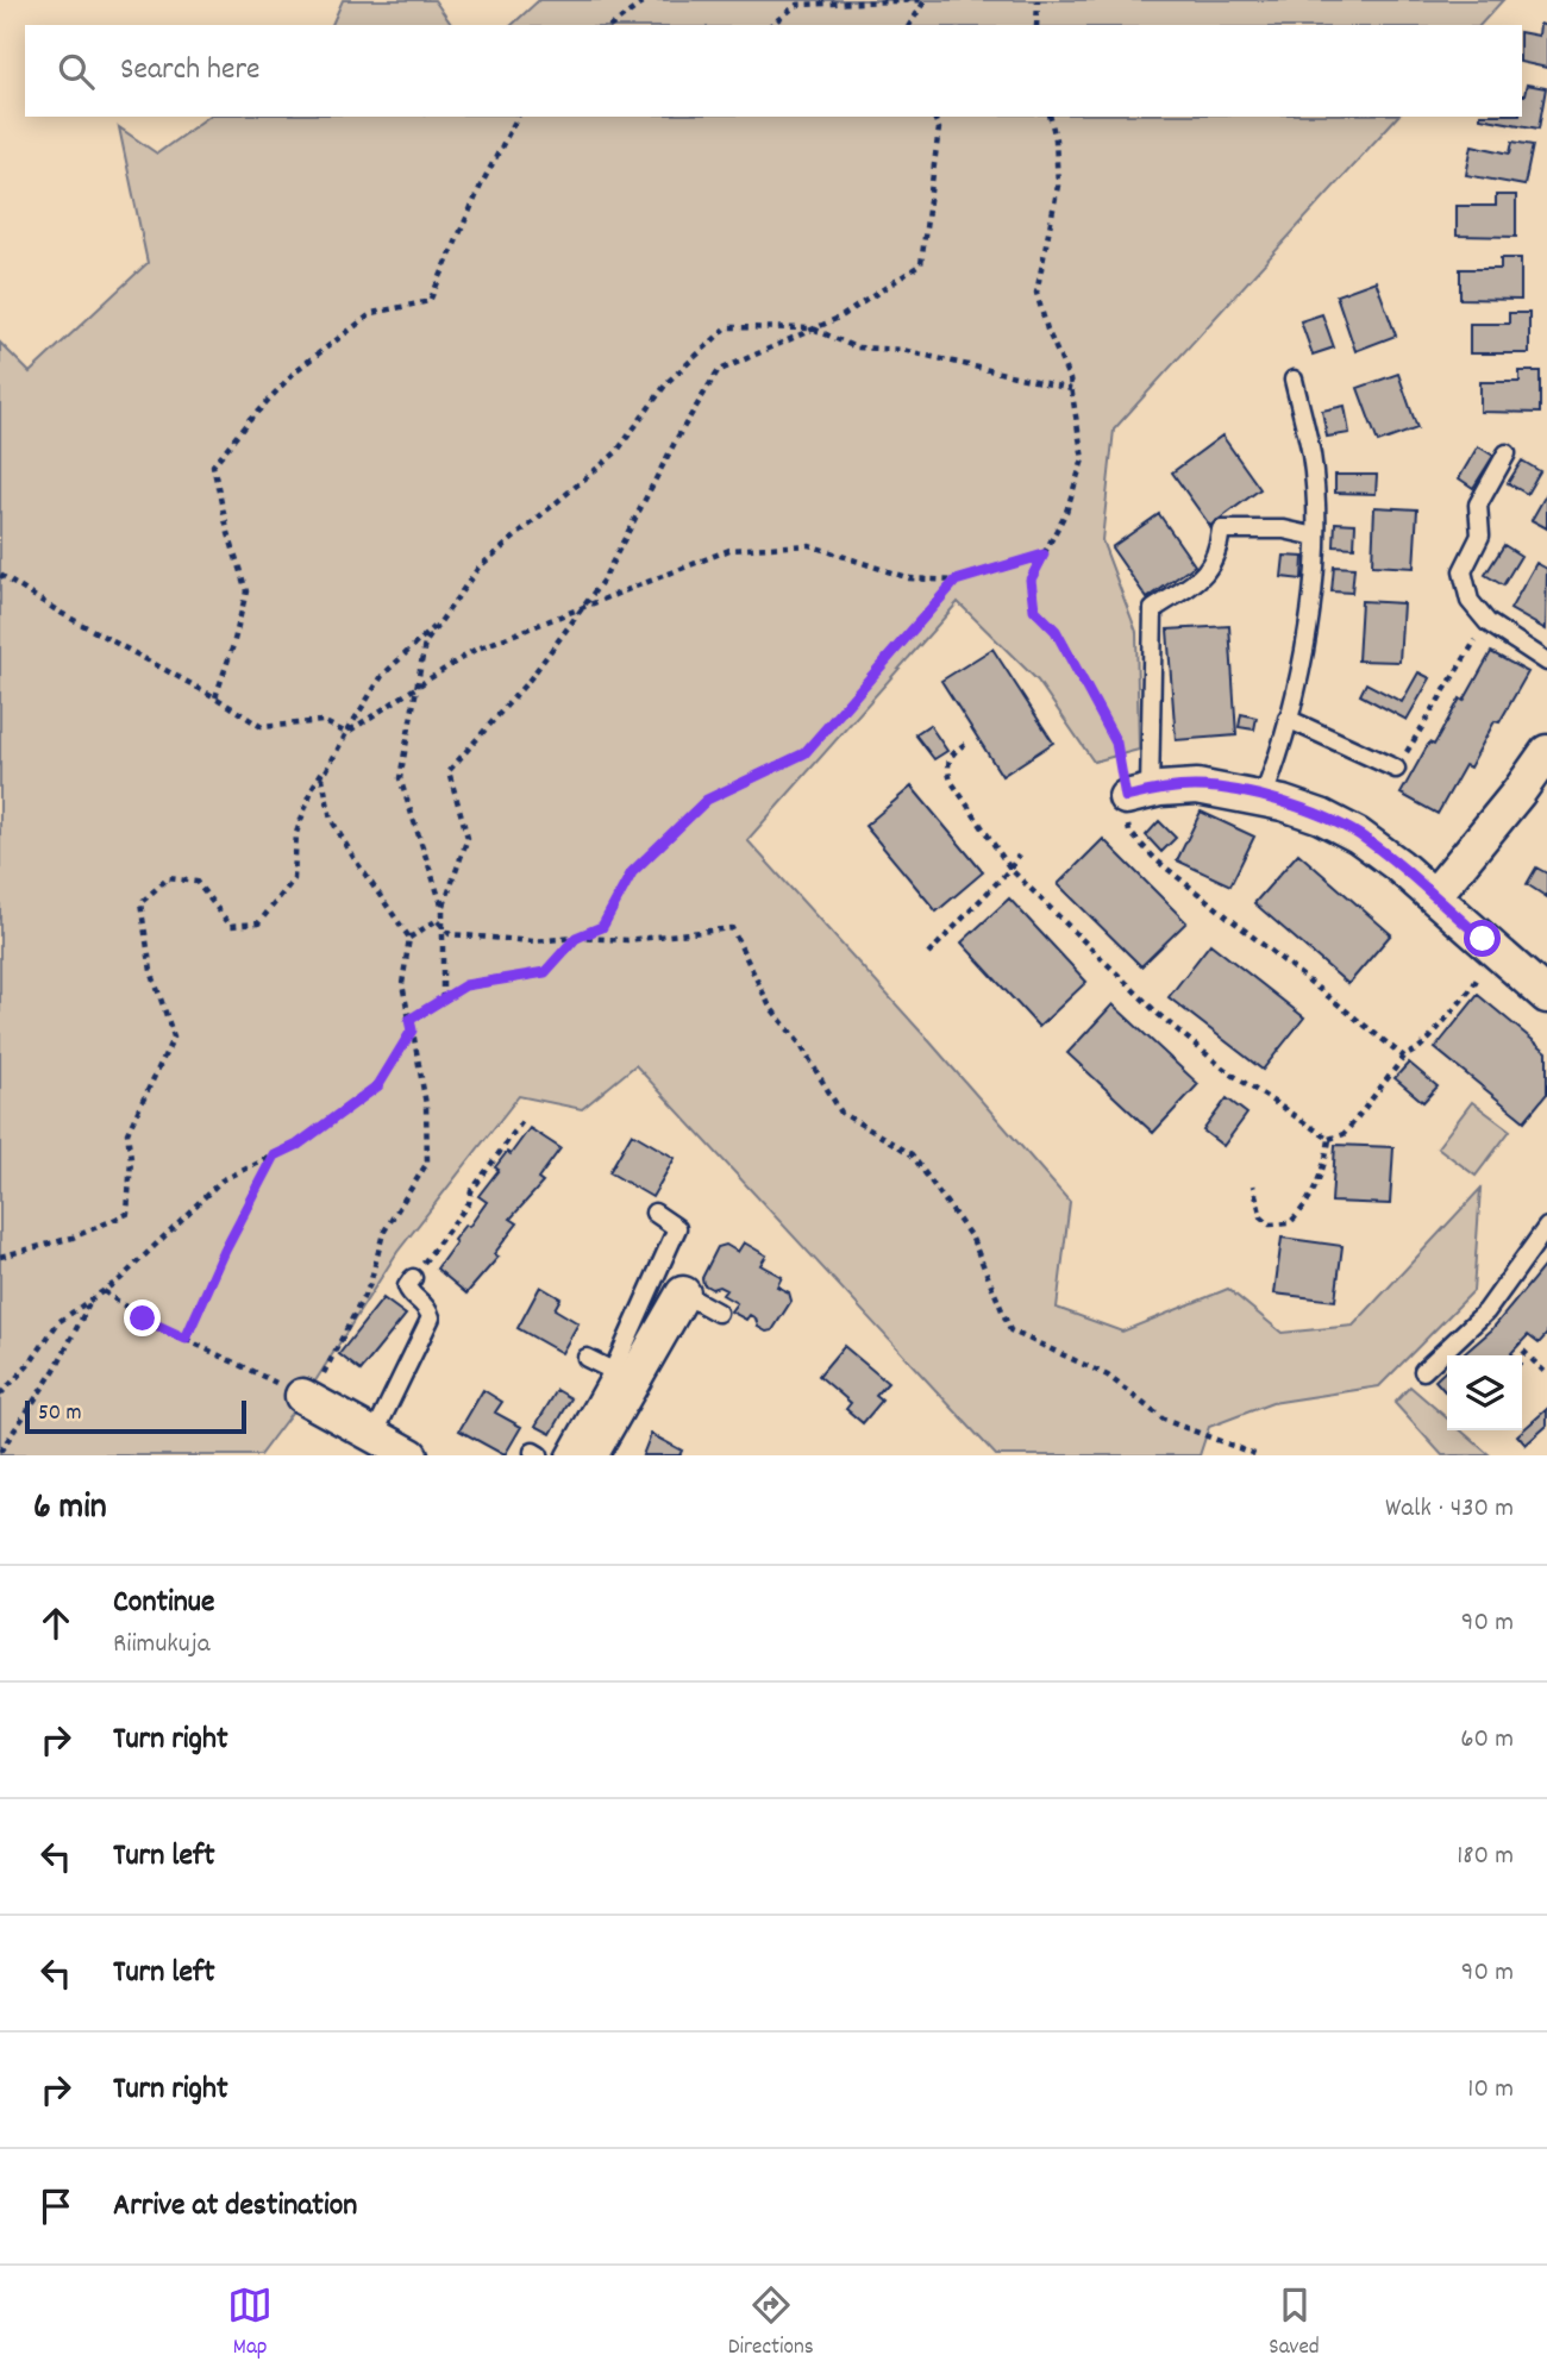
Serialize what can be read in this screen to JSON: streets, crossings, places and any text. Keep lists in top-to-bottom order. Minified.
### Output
{"scale_bar":"50 m","page":{"search":"Search here","scale":"50 m","heading":["6 min","Walk · 430 m"],"list":[["Continue","Riimukuja","90 m"],["Turn right","60 m"],["Turn left","180 m"],["Turn left","90 m"],["Turn right","10 m"],"Arrive at destination"],"nav":["Map","Directions","Saved"]}}
